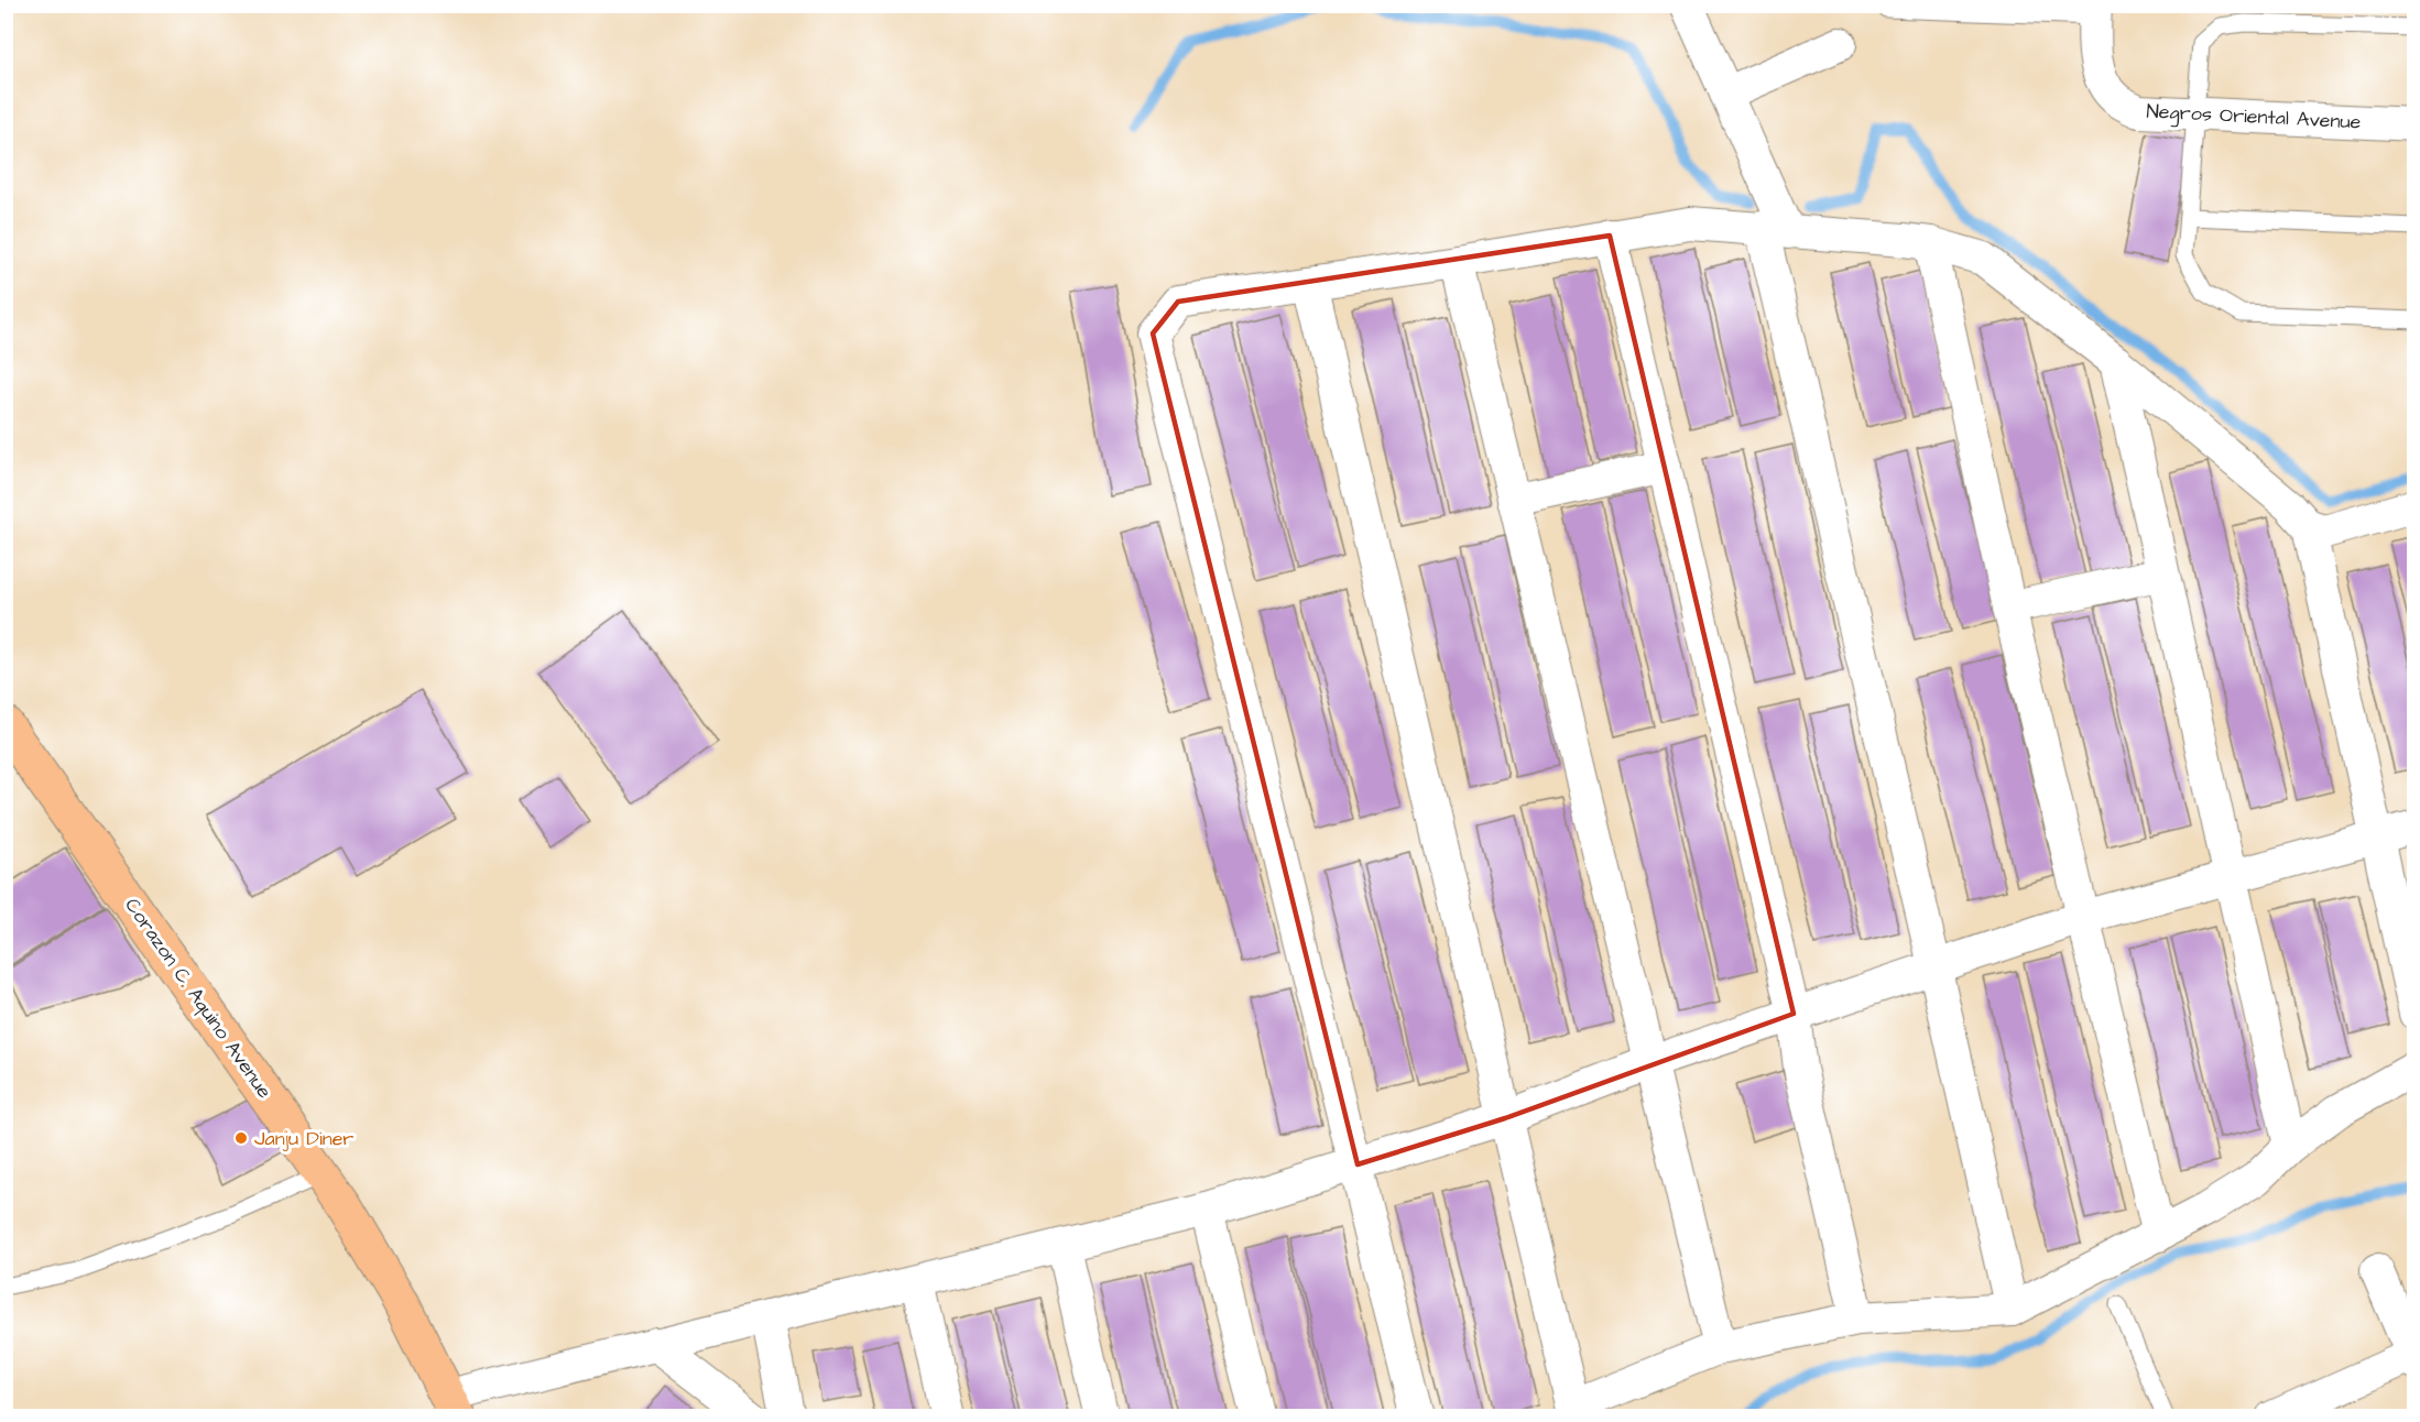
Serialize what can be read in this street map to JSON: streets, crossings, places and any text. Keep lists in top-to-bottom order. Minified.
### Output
{"streets":{"main road":["Corazon C. Aquino Avenue"],"street":["Negros Oriental Avenue"]},"places":["Janju Diner"]}
